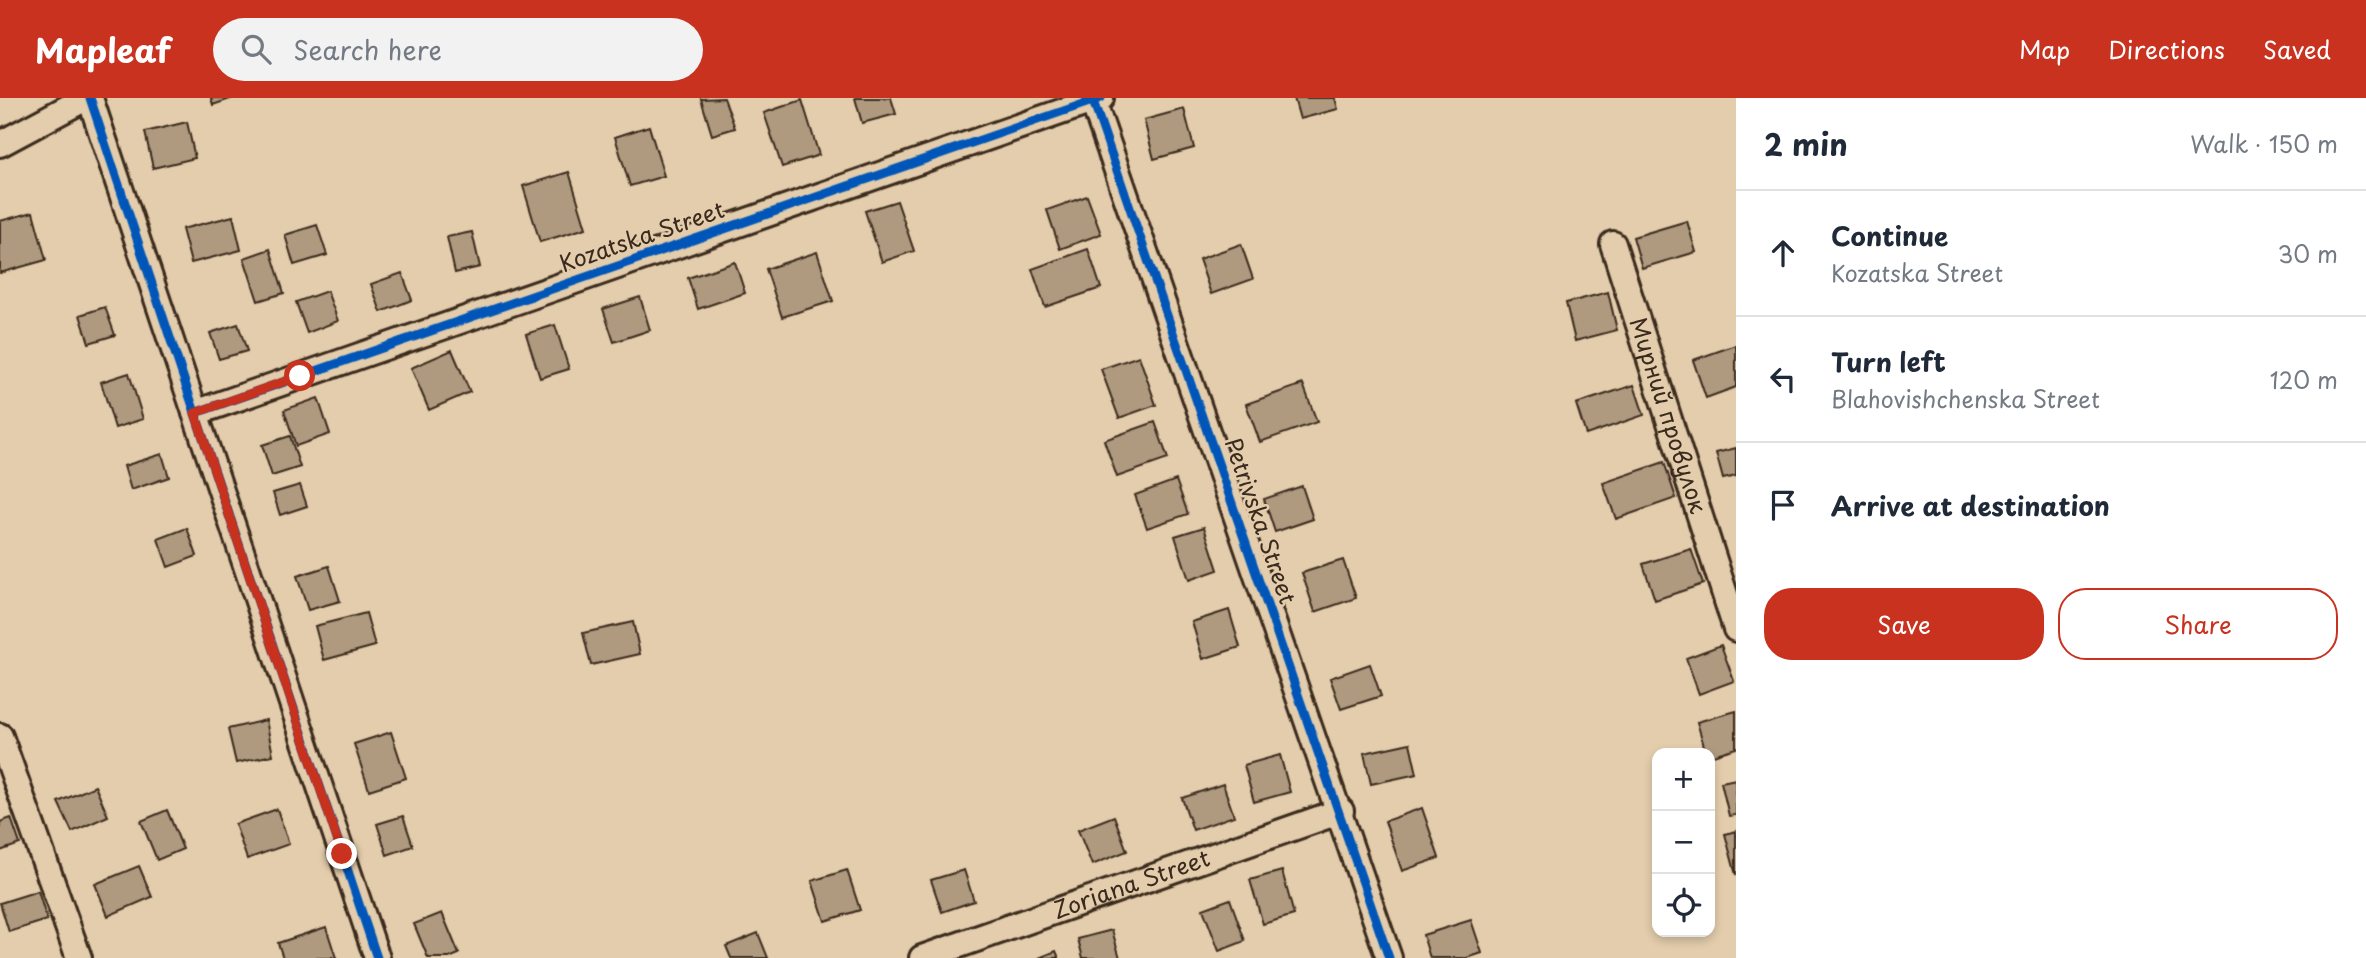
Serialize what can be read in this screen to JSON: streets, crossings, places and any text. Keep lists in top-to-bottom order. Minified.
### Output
{"streets":{"street":["Kozatska Street","Мирний провулок","Petrivska Street","Zoriana Street"]},"crossings":[["Kozatska Street","Petrivska Street"],["Petrivska Street","Zoriana Street"]],"page":{"header":"Mapleaf","search":"Search here","nav":["Map","Directions","Saved"],"heading":["2 min","Walk · 150 m"],"list":[["Continue","Kozatska Street","30 m"],["Turn left","Blahovishchenska Street","120 m"],"Arrive at destination"],"buttons":["Save","Share"],"map_buttons":["+","−"]}}
